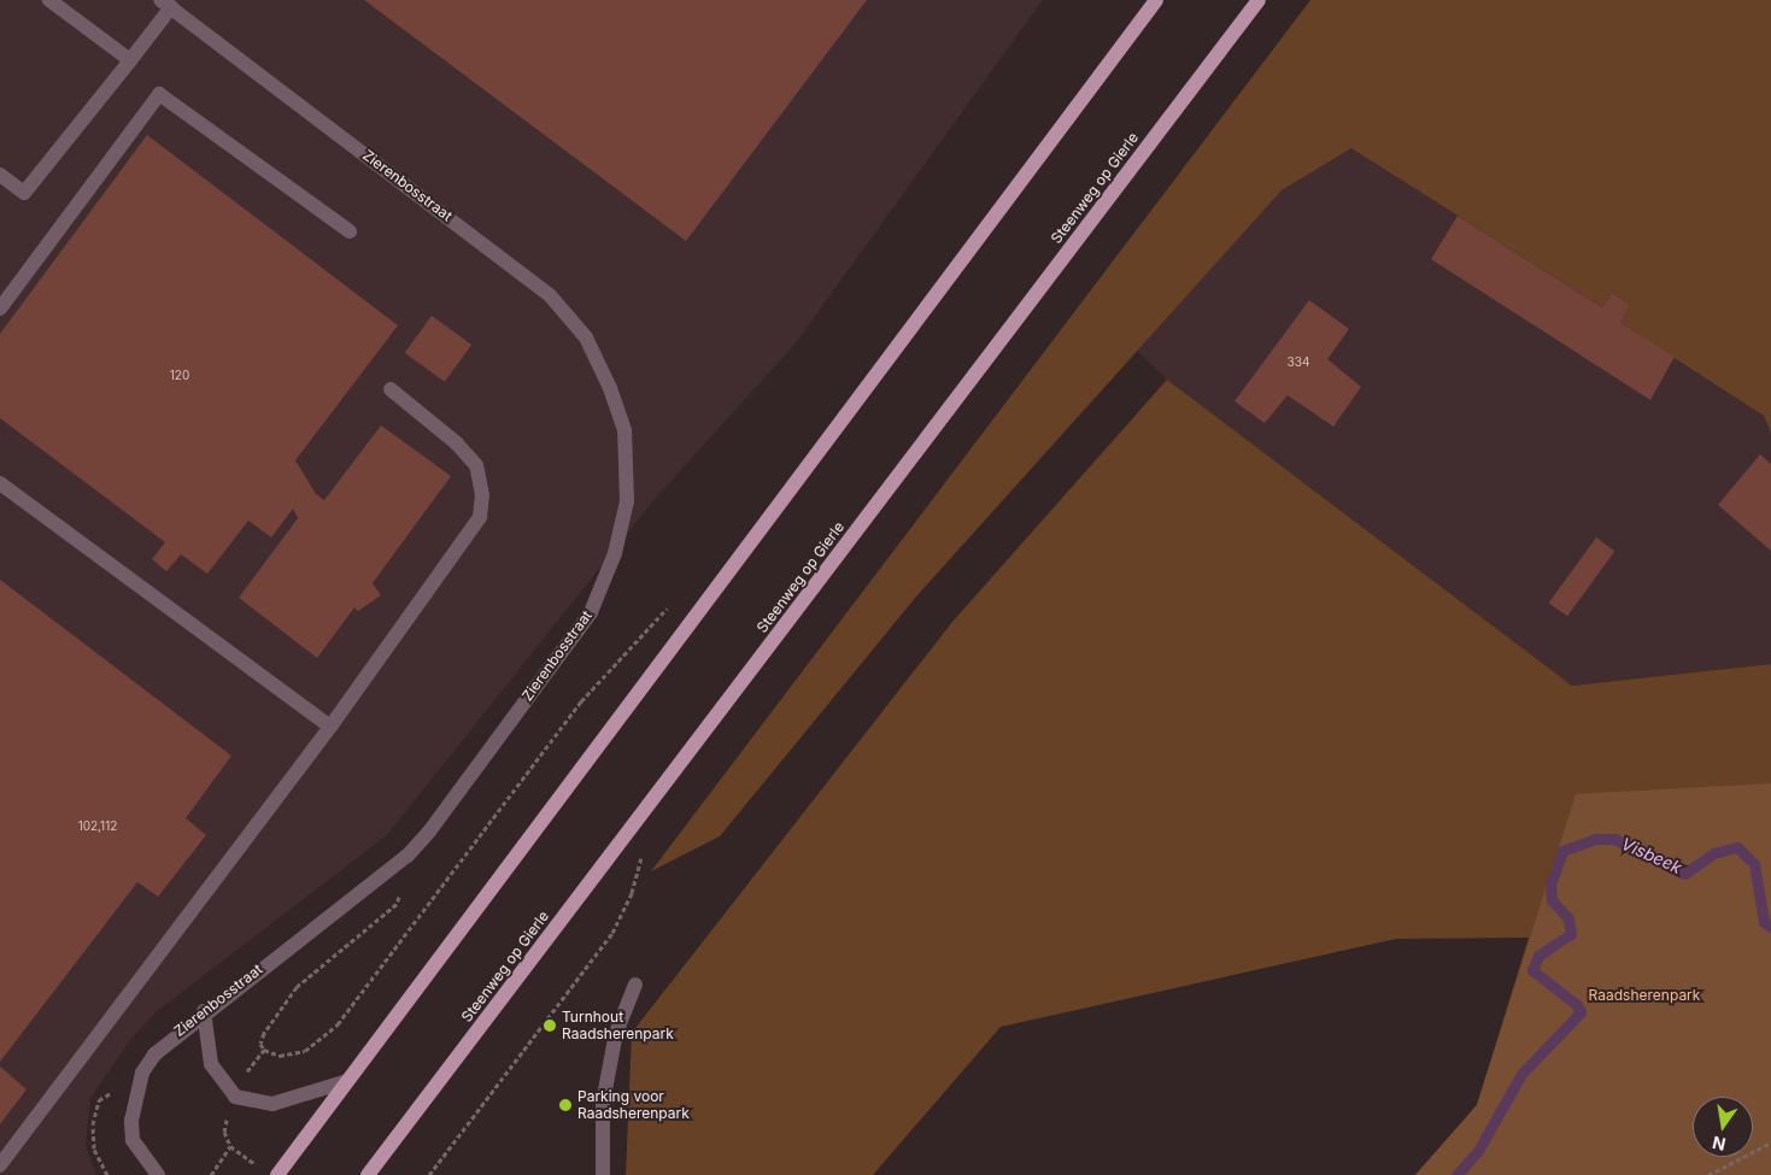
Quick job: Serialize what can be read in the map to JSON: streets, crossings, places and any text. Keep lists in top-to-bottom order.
{
  "streets": {
    "main road": ["Steenweg op Gierle"],
    "street": ["Zierenbosstraat"]
  },
  "water": ["Visbeek"],
  "parks": ["Raadsherenpark"],
  "places": ["Turnhout Raadsherenpark", "Parking voor Raadsherenpark"],
  "house_numbers": ["334", "120", "102,112"],
  "north": "bottom"
}
